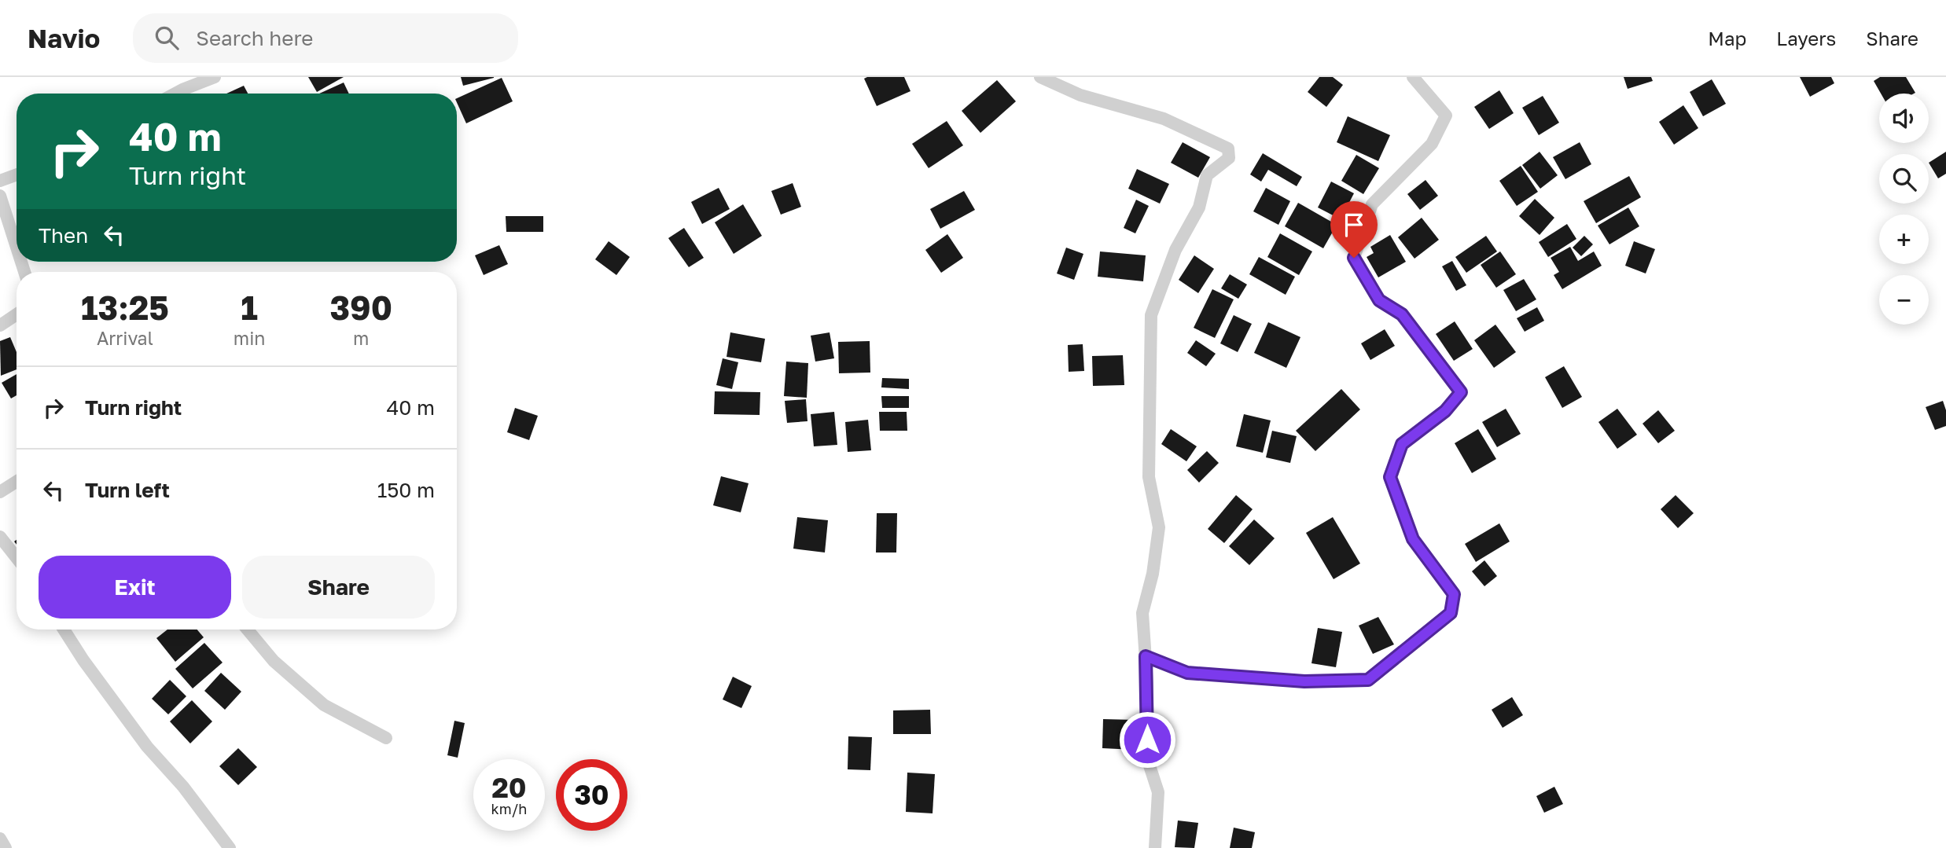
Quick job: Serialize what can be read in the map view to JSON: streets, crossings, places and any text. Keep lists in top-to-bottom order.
{
  "page": {
    "header": "Navio",
    "search": "Search here",
    "nav": ["Map", "Layers", "Share"],
    "map_buttons": ["+", "−"],
    "turn": ["40 m", "Turn right"],
    "then": "Then",
    "eta": [
      "13:25",
      "Arrival",
      "1",
      "min",
      "390",
      "m"
    ],
    "list": [
      {
        "name": "Turn right",
        "value": "40 m"
      },
      {
        "name": "Turn left",
        "value": "150 m"
      }
    ],
    "buttons": ["Exit", "Share"],
    "speed": "20 km/h",
    "limit": "30"
  }
}
